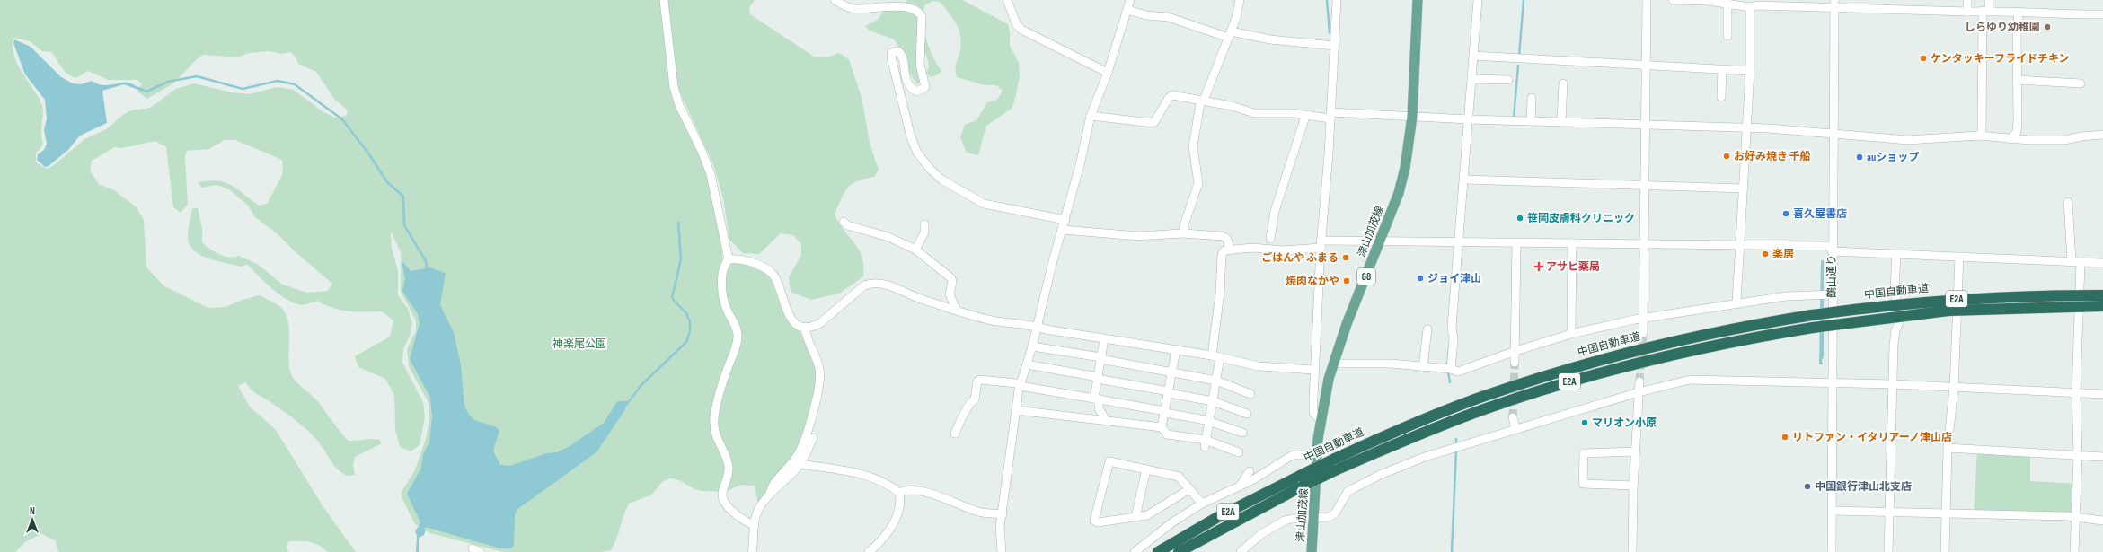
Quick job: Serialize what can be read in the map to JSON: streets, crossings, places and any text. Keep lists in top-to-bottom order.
{
  "streets": {
    "highway": ["中国自動車道", "E2A"],
    "main road": ["津山加茂線", "68"],
    "street": ["鶴山通り"]
  },
  "parks": ["神楽尾公園"],
  "places": {
    "other": [
      "しらゆり幼稚園",
      "ケンタッキーフライドチキン",
      "お好み焼き 千船",
      "auショップ",
      "喜久屋書店",
      "笹岡皮膚科クリニック",
      "楽居",
      "ごはんや ふまる",
      "ジョイ津山",
      "焼肉なかや",
      "マリオン小原",
      "リトファン・イタリアーノ津山店",
      "中国銀行津山北支店"
    ],
    "health": ["アサヒ薬局"]
  },
  "north": "top"
}
